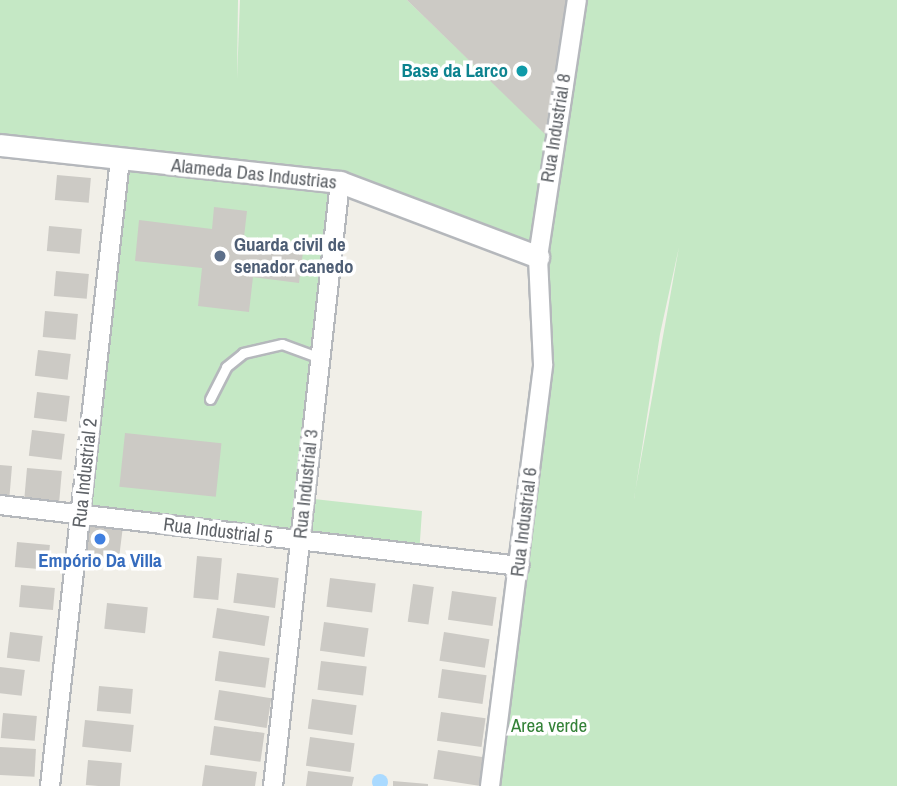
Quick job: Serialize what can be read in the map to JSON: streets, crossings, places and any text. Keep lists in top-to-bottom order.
{
  "streets": {
    "street": [
      "Rua Industrial 8",
      "Alameda Das Industrias",
      "Rua Industrial 2",
      "Rua Industrial 3",
      "Rua Industrial 6",
      "Rua Industrial 5"
    ]
  },
  "crossings": [
    ["Rua Industrial 8", "Alameda Das Industrias"],
    ["Rua Industrial 8", "Rua Industrial 6"],
    ["Alameda Das Industrias", "Rua Industrial 2"],
    ["Alameda Das Industrias", "Rua Industrial 3"],
    ["Alameda Das Industrias", "Rua Industrial 6"],
    ["Rua Industrial 2", "Rua Industrial 5"],
    ["Rua Industrial 3", "Rua Industrial 5"],
    ["Rua Industrial 6", "Rua Industrial 5"]
  ],
  "parks": ["Area verde"],
  "places": ["Base da Larco", "Guarda civil de senador canedo", "Empório Da Villa"]
}
